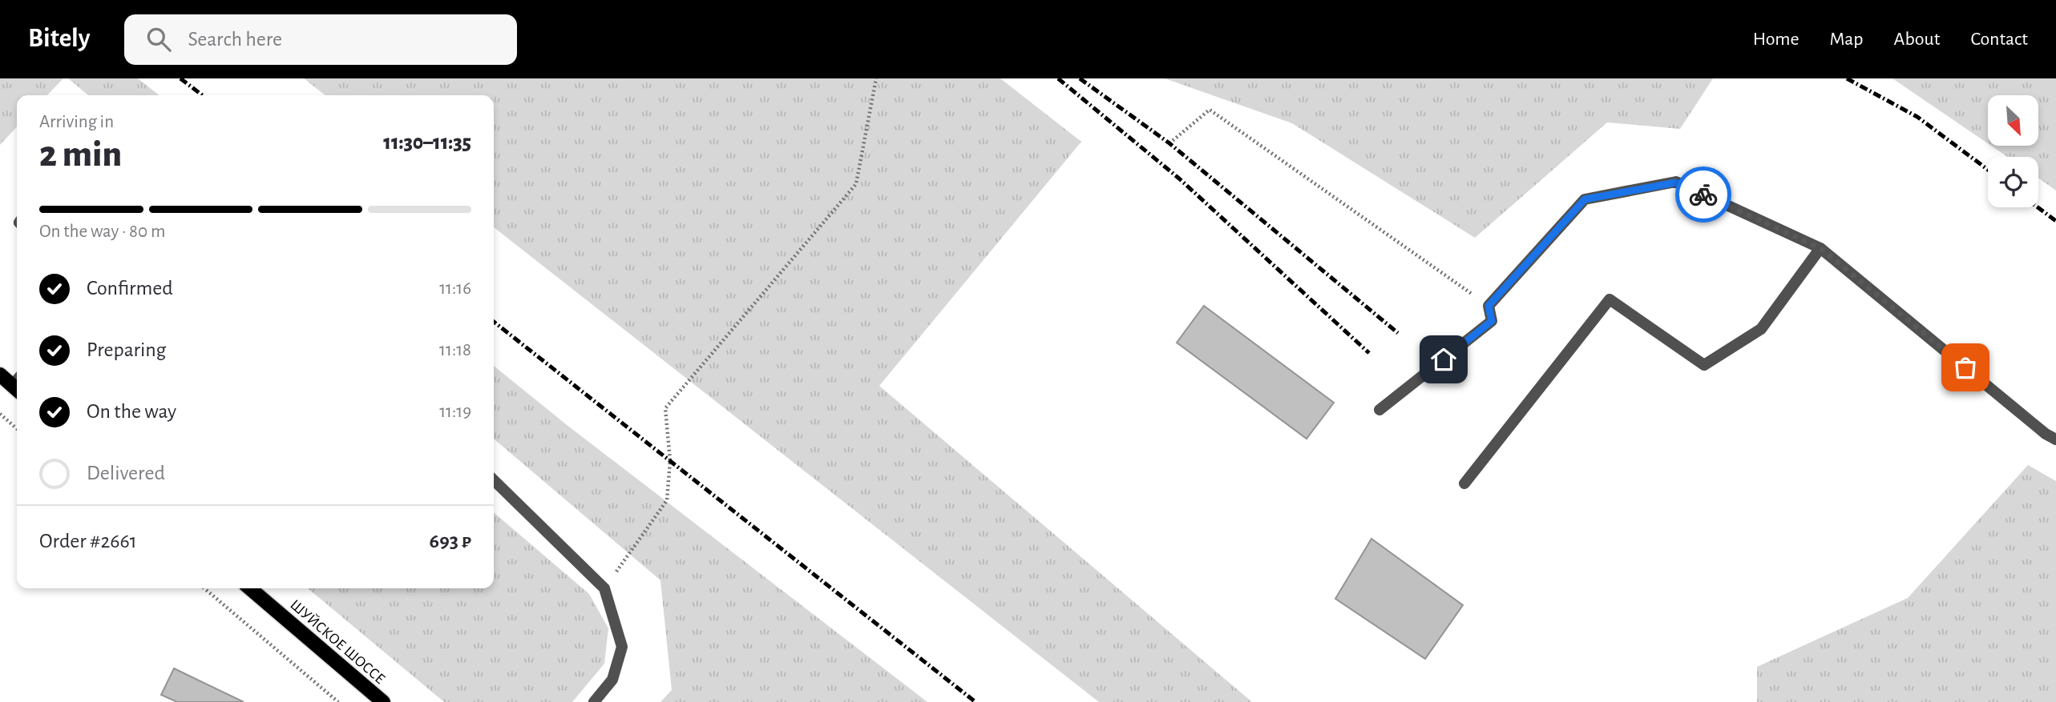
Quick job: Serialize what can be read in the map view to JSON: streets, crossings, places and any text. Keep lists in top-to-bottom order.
{
  "streets": {
    "main road": ["ШУЙСКОЕ ШОССЕ"]
  },
  "north": "bottom right",
  "page": {
    "header": "Bitely",
    "search": "Search here",
    "nav": [
      "Home",
      "Map",
      "About",
      "Contact"
    ],
    "heading": ["2 min", "Arriving in", "11:30–11:35"],
    "panel": ["Order #2661", "693 ₽"],
    "bar": "On the way · 80 m",
    "list": [
      ["Confirmed", "11:16"],
      ["Preparing", "11:18"],
      ["On the way", "11:19"],
      "Delivered"
    ]
  }
}
